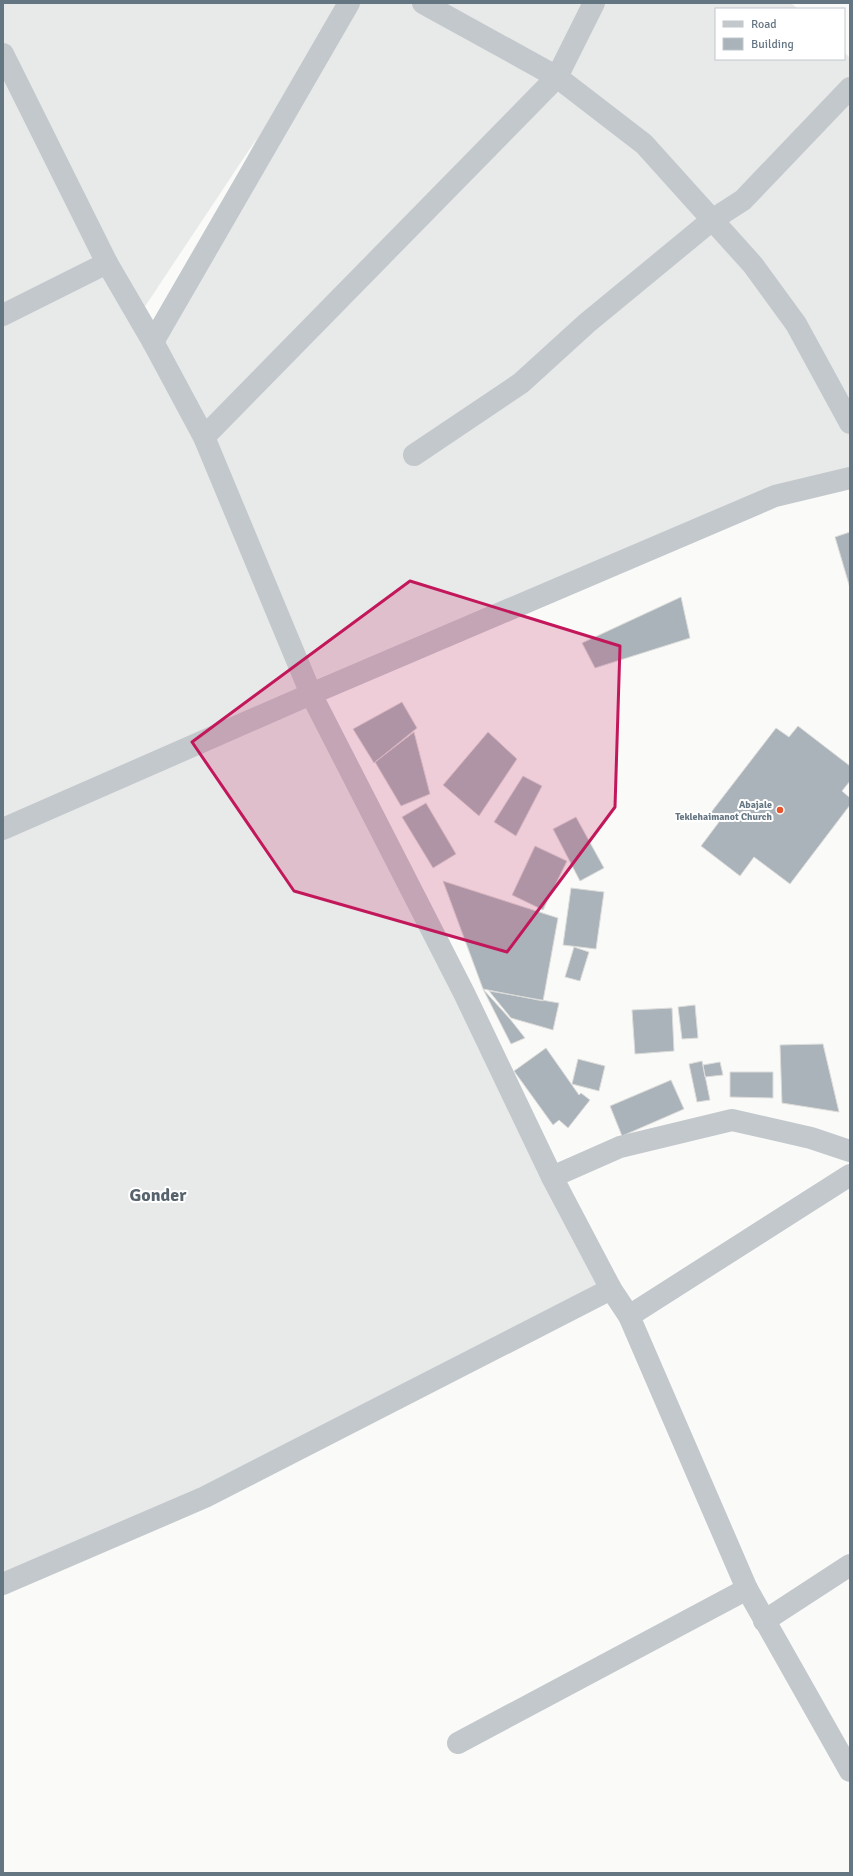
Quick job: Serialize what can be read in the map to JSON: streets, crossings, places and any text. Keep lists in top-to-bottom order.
{
  "districts": ["Gonder"],
  "places": ["Abajale Teklehaimanot Church"],
  "legend": ["Road", "Building"]
}
